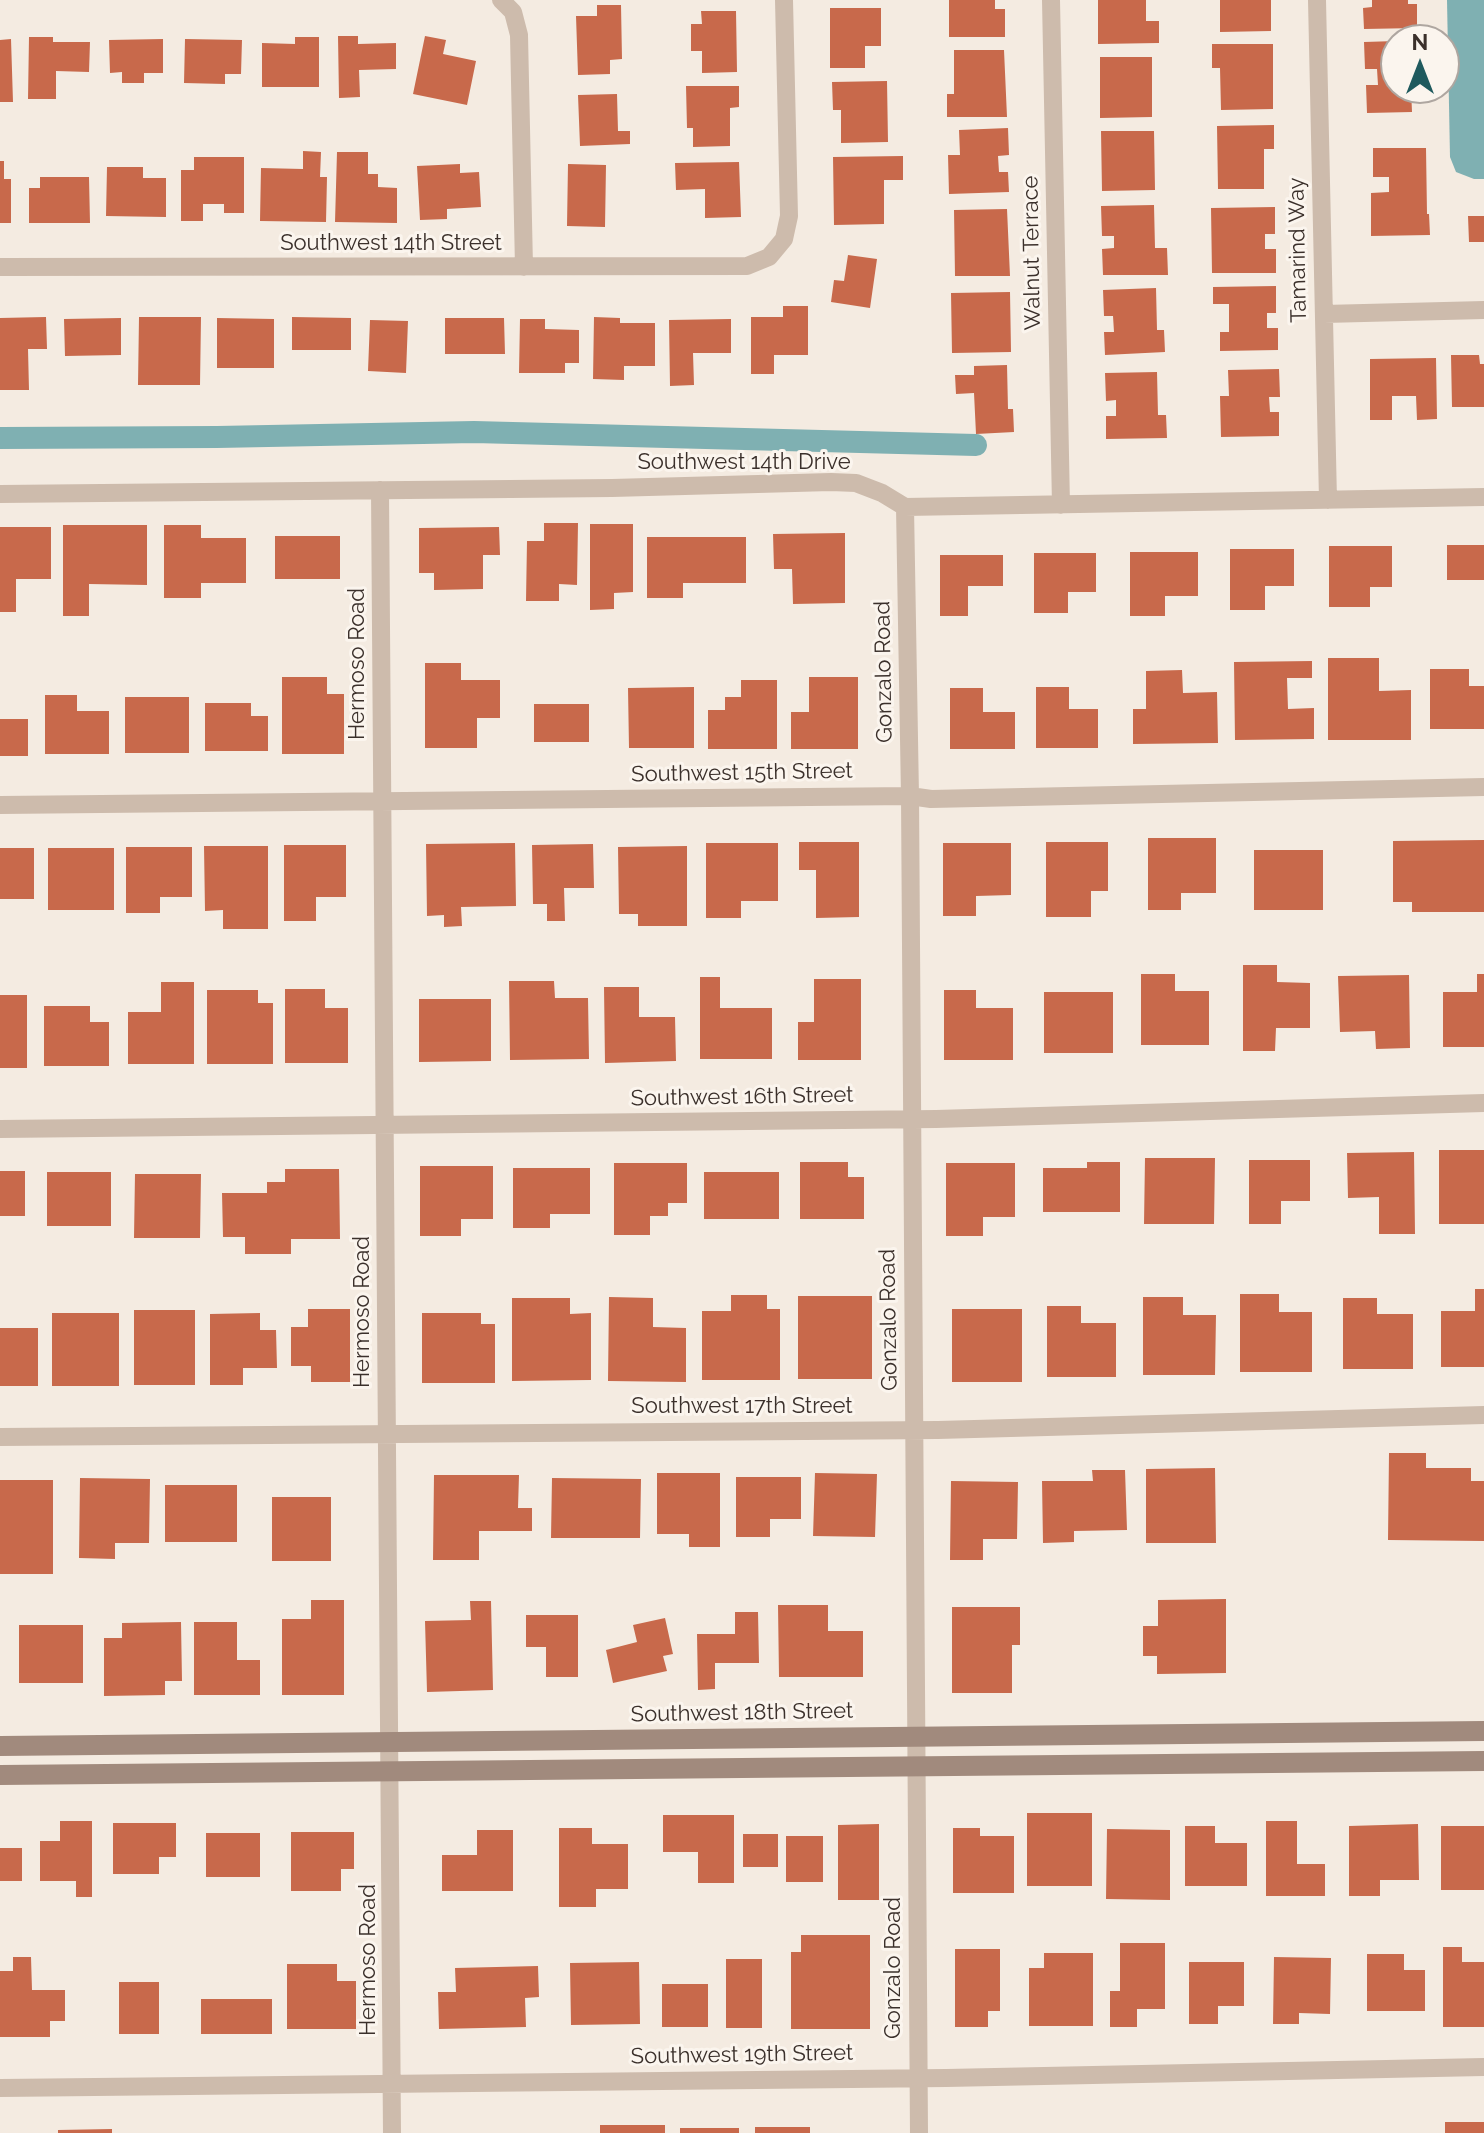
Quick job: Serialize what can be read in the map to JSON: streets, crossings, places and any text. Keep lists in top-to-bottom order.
{
  "streets": {
    "main road": ["Southwest 18th Street"],
    "street": [
      "Southwest 14th Street",
      "Tamarind Way",
      "Walnut Terrace",
      "Southwest 14th Drive",
      "Hermoso Road",
      "Gonzalo Road",
      "Southwest 15th Street",
      "Southwest 16th Street",
      "Southwest 17th Street",
      "Southwest 19th Street"
    ]
  },
  "crossings": [
    ["Tamarind Way", "Southwest 14th Drive"],
    ["Walnut Terrace", "Southwest 14th Drive"],
    ["Southwest 14th Drive", "Hermoso Road"],
    ["Southwest 14th Drive", "Gonzalo Road"],
    ["Hermoso Road", "Southwest 15th Street"],
    ["Hermoso Road", "Southwest 16th Street"],
    ["Hermoso Road", "Southwest 17th Street"],
    ["Hermoso Road", "Southwest 18th Street"],
    ["Hermoso Road", "Southwest 19th Street"],
    ["Gonzalo Road", "Southwest 15th Street"],
    ["Gonzalo Road", "Southwest 16th Street"],
    ["Gonzalo Road", "Southwest 17th Street"],
    ["Gonzalo Road", "Southwest 18th Street"],
    ["Gonzalo Road", "Southwest 19th Street"]
  ],
  "north": "top"
}
